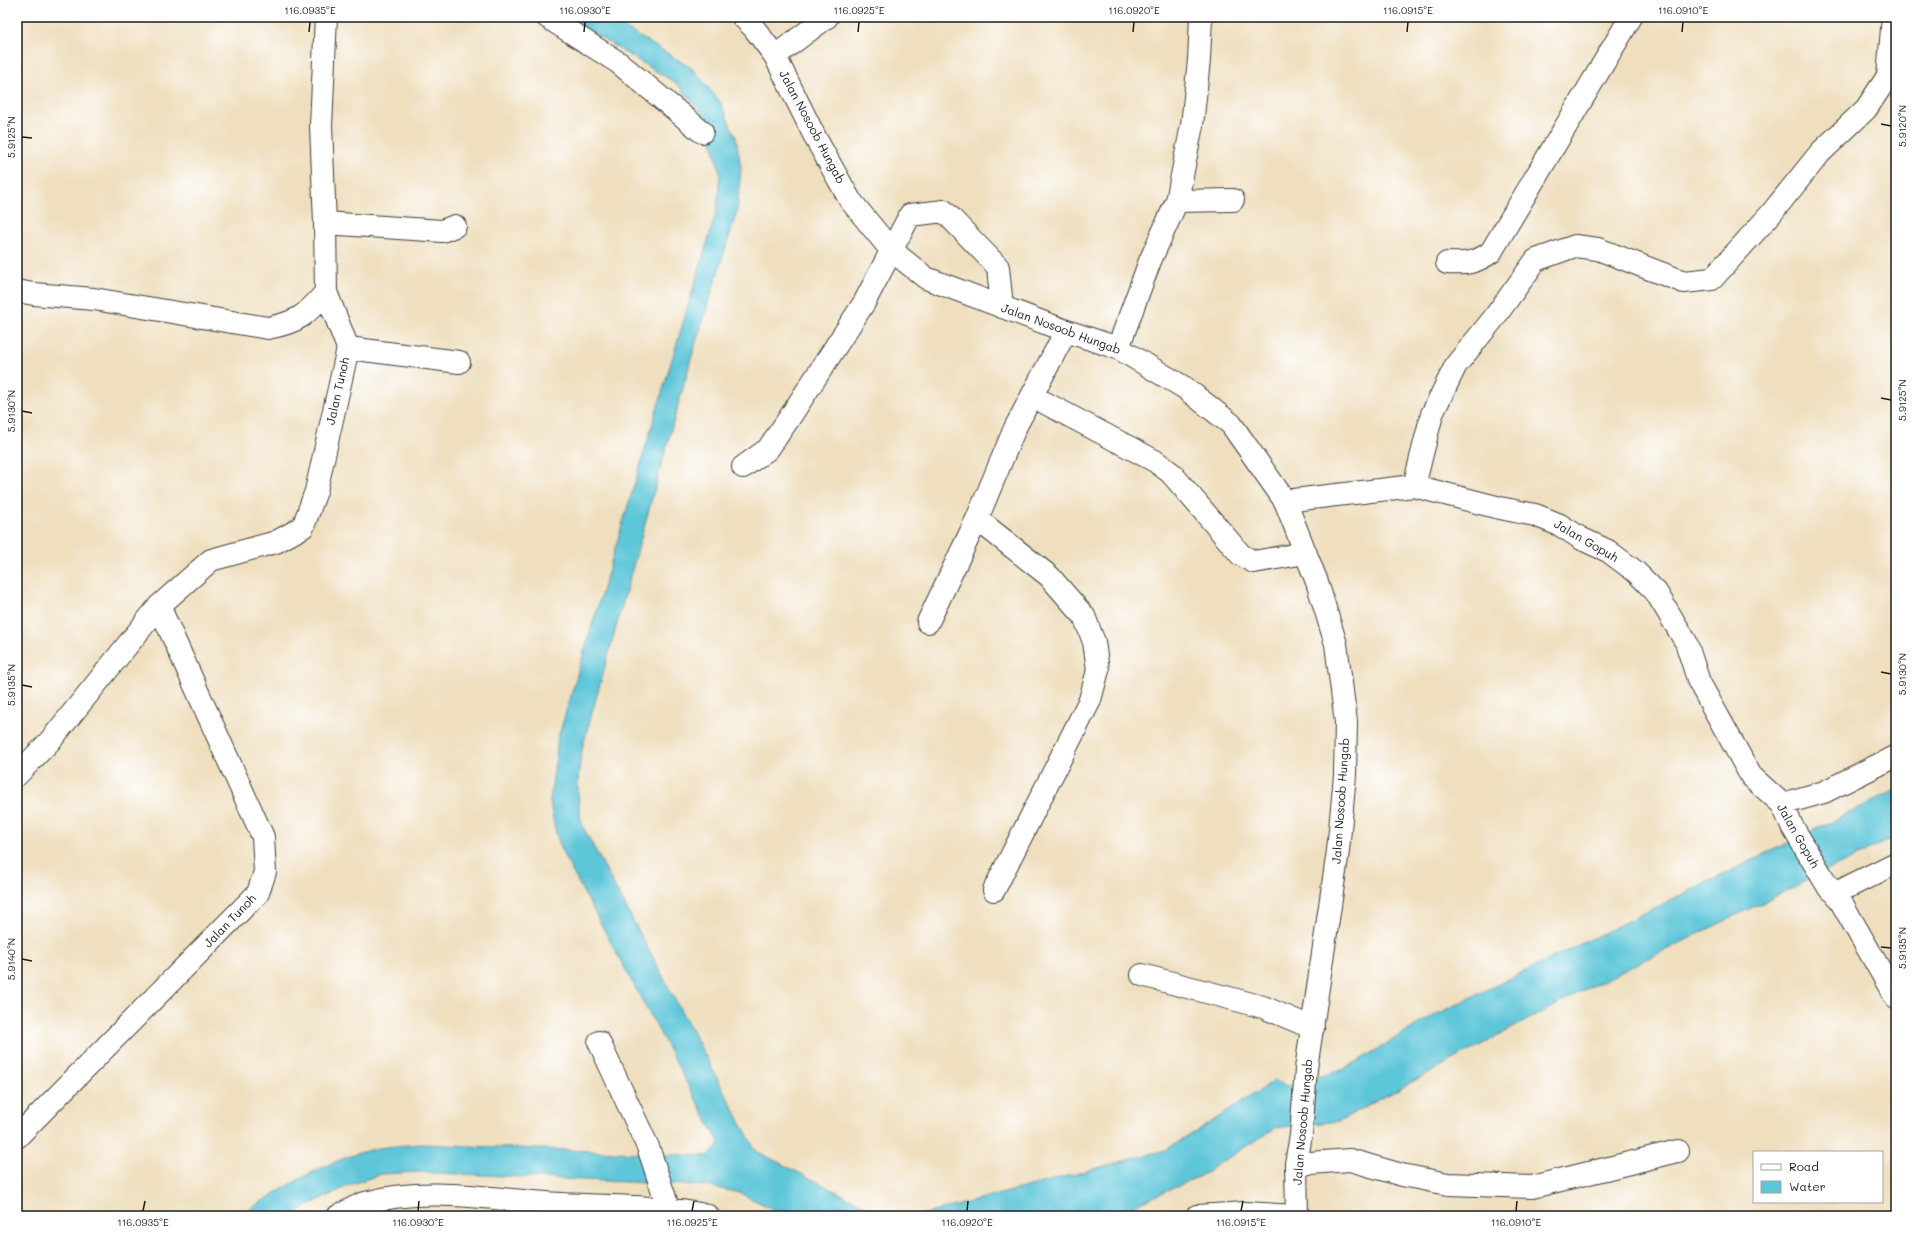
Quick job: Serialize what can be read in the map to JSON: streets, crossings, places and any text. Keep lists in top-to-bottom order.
{
  "streets": {
    "street": ["Jalan Nosoob Hungab", "Jalan Tunoh", "Jalan Gopuh"]
  },
  "crossings": [
    ["Jalan Nosoob Hungab", "Jalan Gopuh"]
  ],
  "legend": ["Road", "Water"],
  "coordinates": [
    "116.0935°E",
    "116.0930°E",
    "116.0925°E",
    "116.0920°E",
    "116.0915°E",
    "116.0910°E",
    "5.9120°N",
    "5.9125°N",
    "5.9130°N",
    "5.9135°N",
    "5.9140°N"
  ]
}
